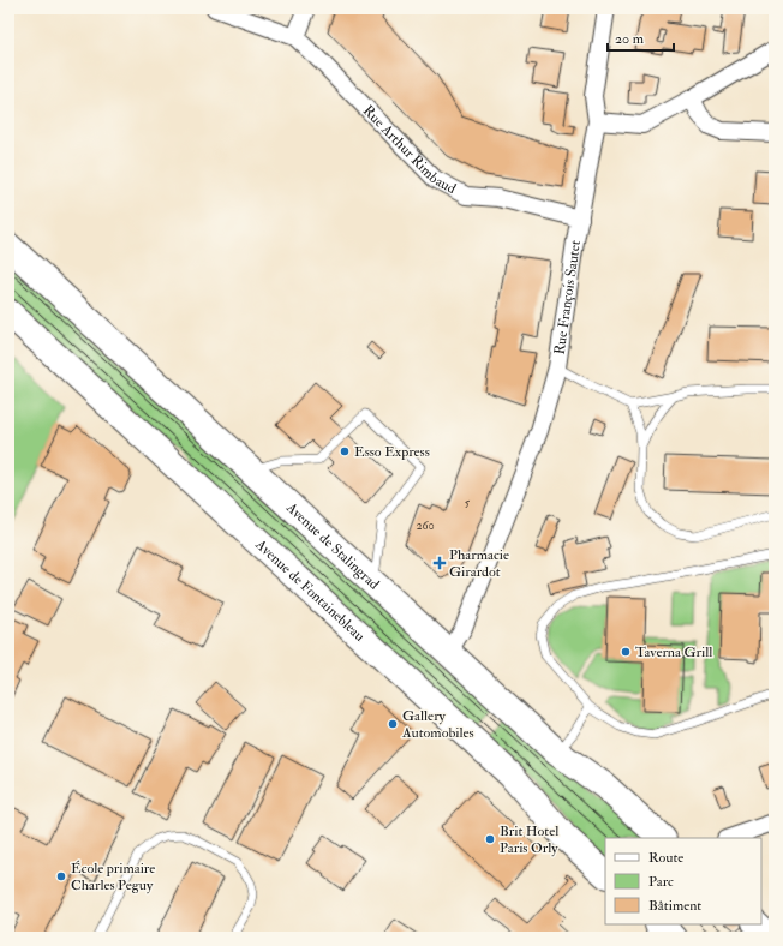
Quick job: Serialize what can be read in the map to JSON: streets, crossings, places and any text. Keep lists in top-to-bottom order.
{
  "streets": {
    "main road": ["Avenue de Stalingrad", "Avenue de Fontainebleau"],
    "street": ["Rue Arthur Rimbaud", "Rue François Sautet"]
  },
  "crossings": [
    ["Rue Arthur Rimbaud", "Rue François Sautet"],
    ["Rue François Sautet", "Avenue de Stalingrad"]
  ],
  "places": {
    "other": [
      "Esso Express",
      "Taverna Grill",
      "Gallery Automobiles",
      "Brit Hotel Paris Orly",
      "École primaire Charles Peguy"
    ],
    "health": ["Pharmacie Girardot"]
  },
  "house_numbers": ["5", "260"],
  "legend": ["Route", "Parc", "Bâtiment"],
  "scale_bar": "20 m"
}
